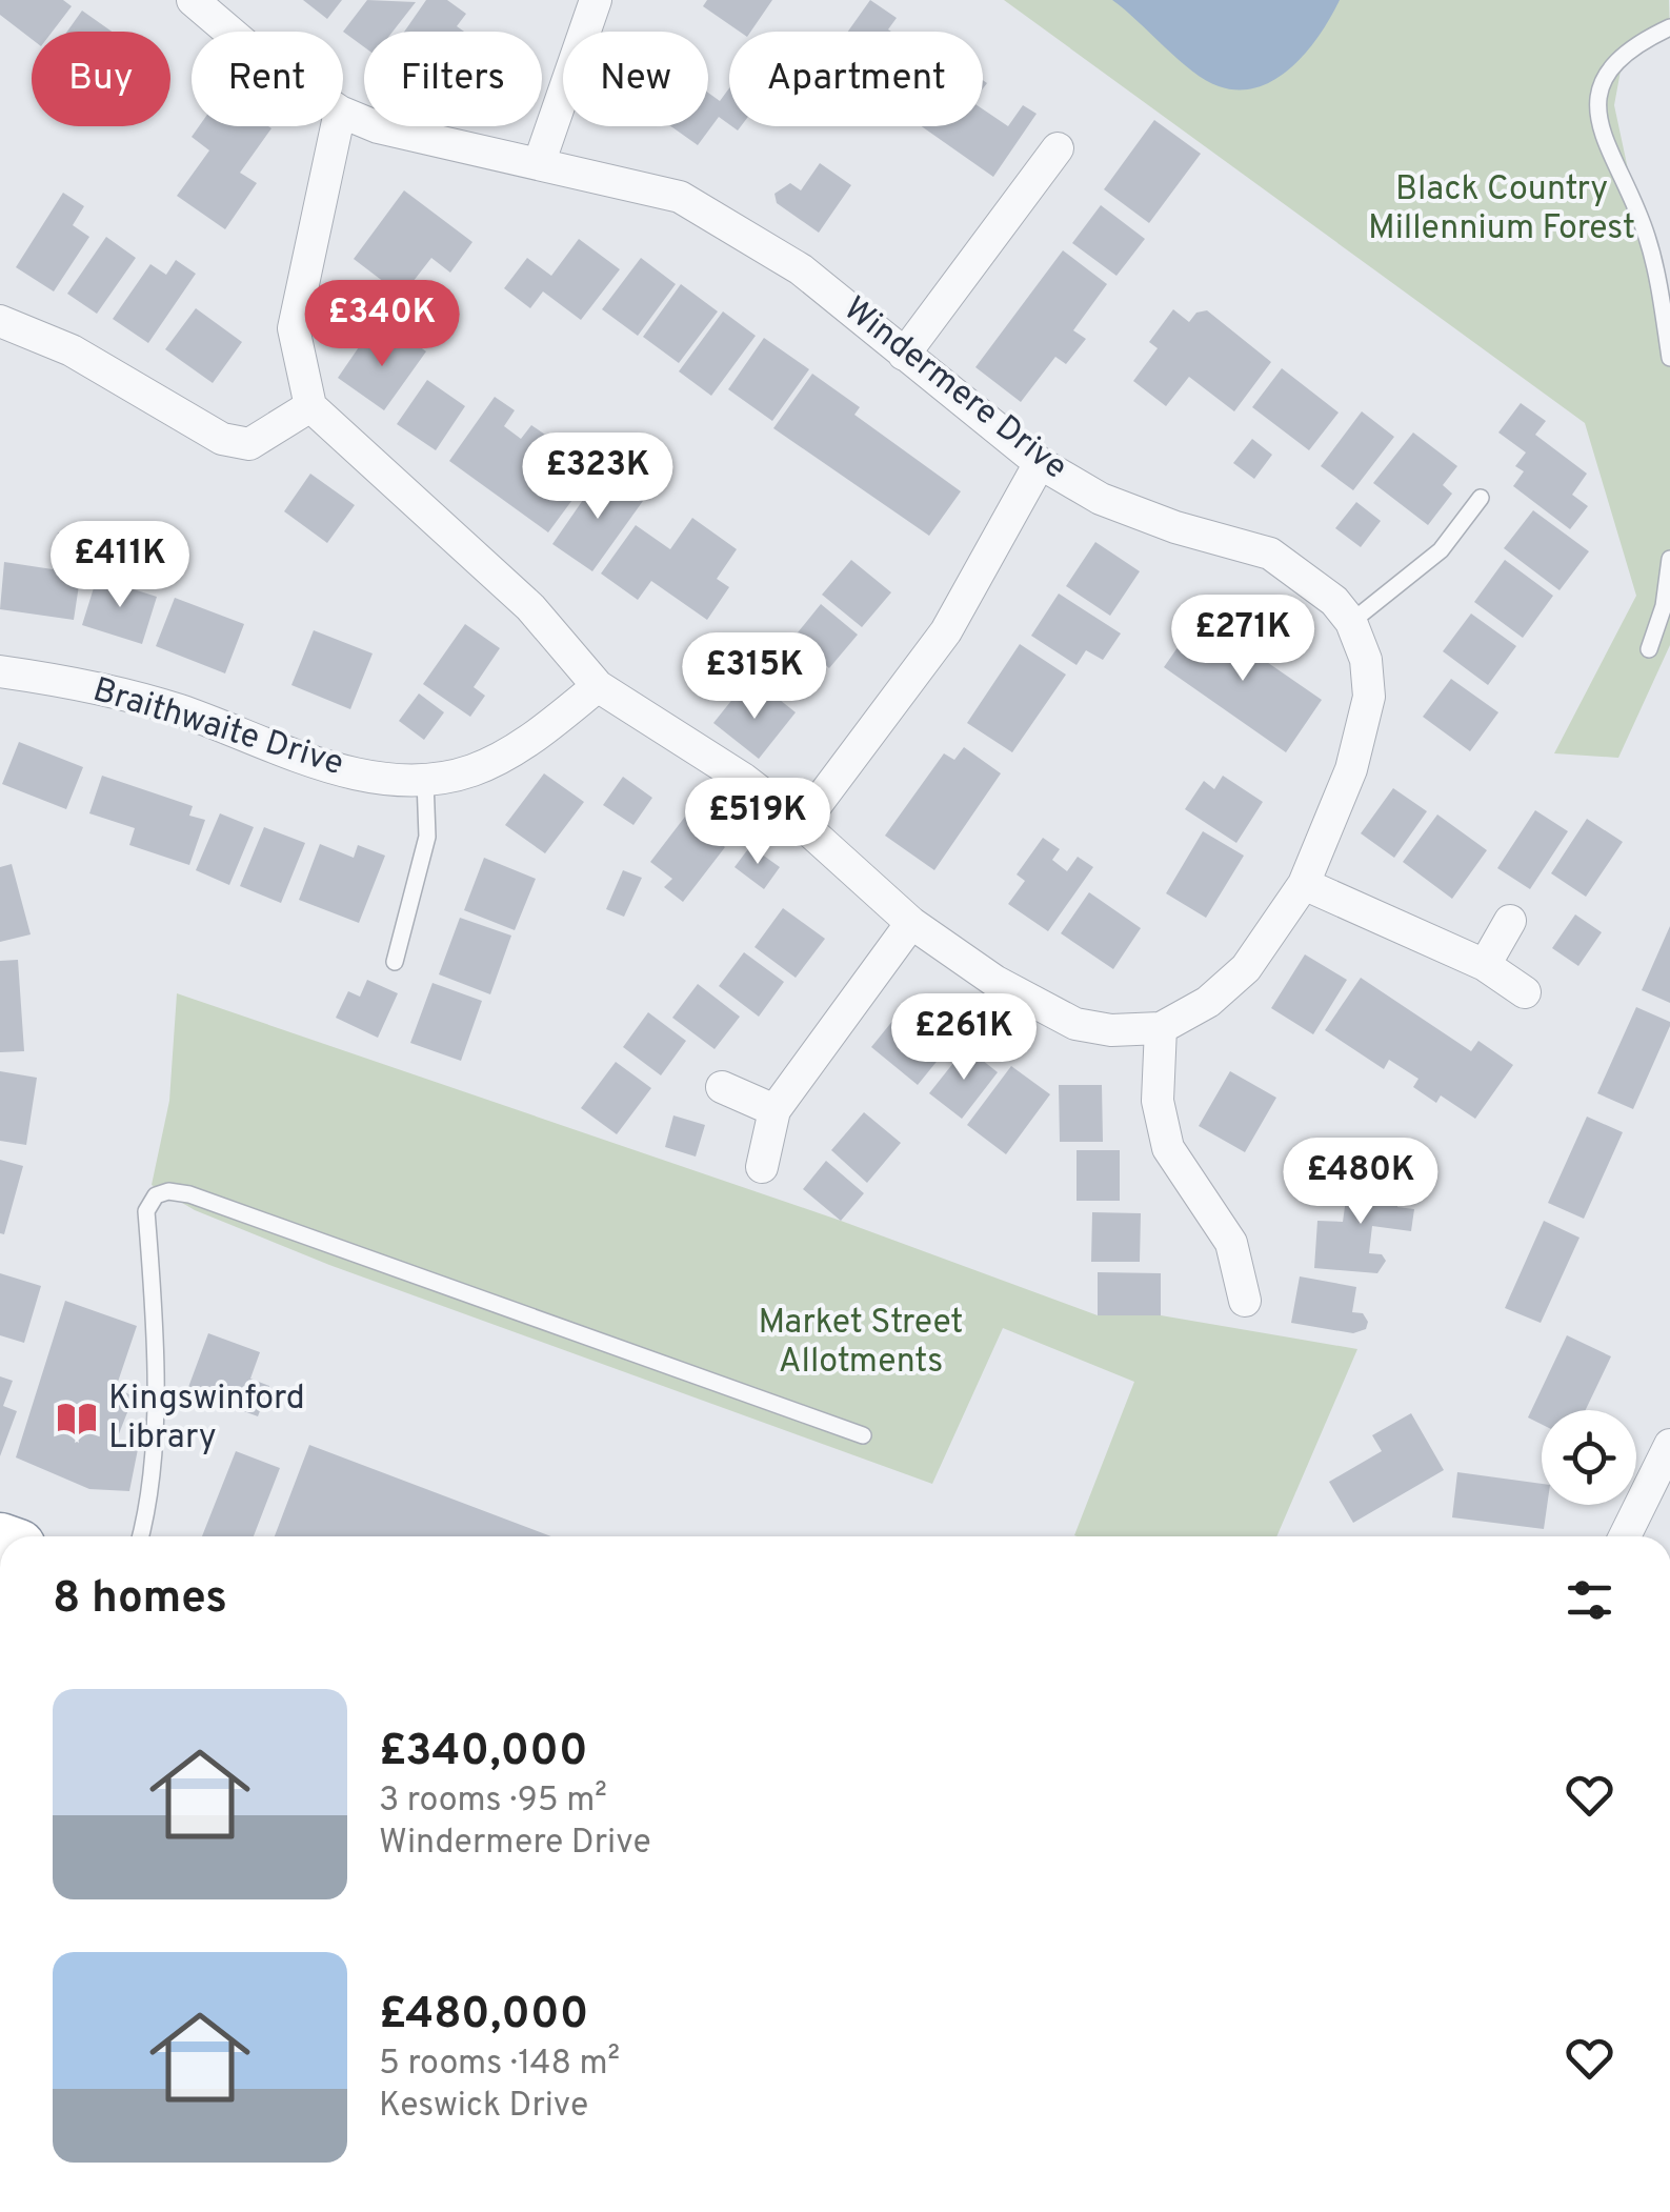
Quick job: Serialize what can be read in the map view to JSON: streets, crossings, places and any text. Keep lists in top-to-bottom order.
{
  "streets": {
    "street": ["Windermere Drive", "Braithwaite Drive"]
  },
  "crossings": [
    ["Windermere Drive", "Braithwaite Drive"]
  ],
  "parks": ["Black Country Millennium Forest", "Market Street Allotments"],
  "places": {
    "library": ["Kingswinford Library"]
  },
  "page": {
    "chip": [
      "Buy",
      "Rent",
      "Filters",
      "New",
      "Apartment"
    ],
    "price": [
      "£340K",
      "£323K",
      "£411K",
      "£271K",
      "£315K",
      "£519K",
      "£261K",
      "£480K"
    ],
    "heading": "8 homes",
    "list": [
      {
        "name": "£340,000",
        "note": "3 rooms · 95 m² · Windermere Drive"
      },
      {
        "name": "£480,000",
        "note": "5 rooms · 148 m² · Keswick Drive"
      }
    ]
  }
}
